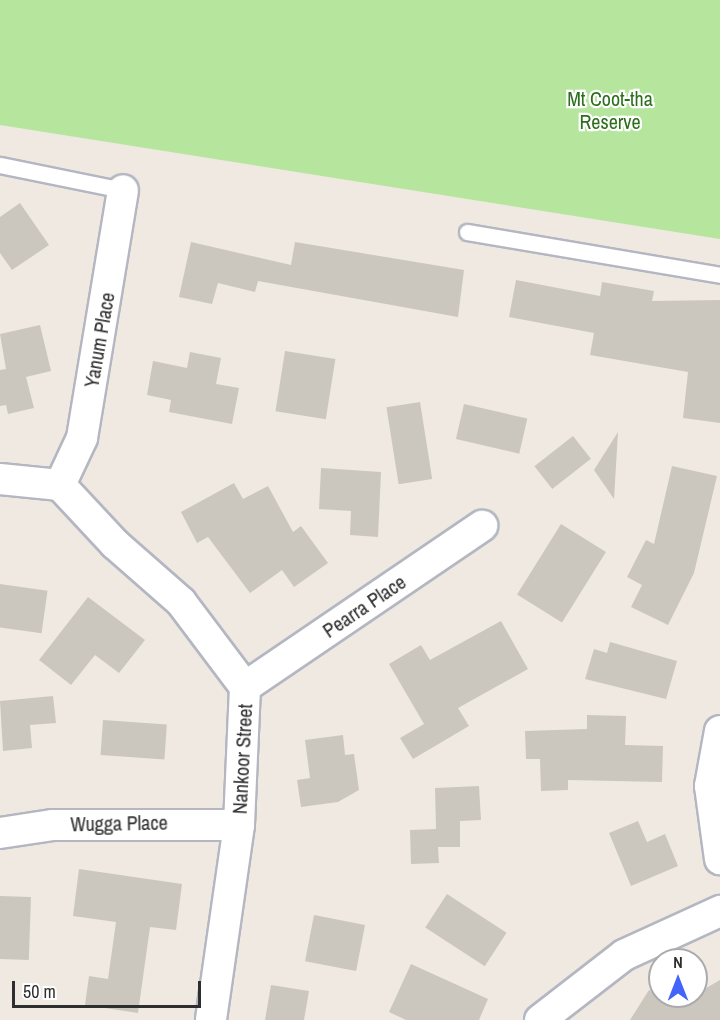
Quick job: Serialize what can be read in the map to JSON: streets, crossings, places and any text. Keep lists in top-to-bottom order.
{
  "streets": {
    "street": [
      "Yanum Place",
      "Pearra Place",
      "Nankoor Street",
      "Wugga Place"
    ]
  },
  "crossings": [
    ["Yanum Place", "Nankoor Street"],
    ["Pearra Place", "Nankoor Street"],
    ["Nankoor Street", "Wugga Place"]
  ],
  "parks": ["Mt Coot-tha Reserve"],
  "scale_bar": "50 m",
  "north": "top"
}
